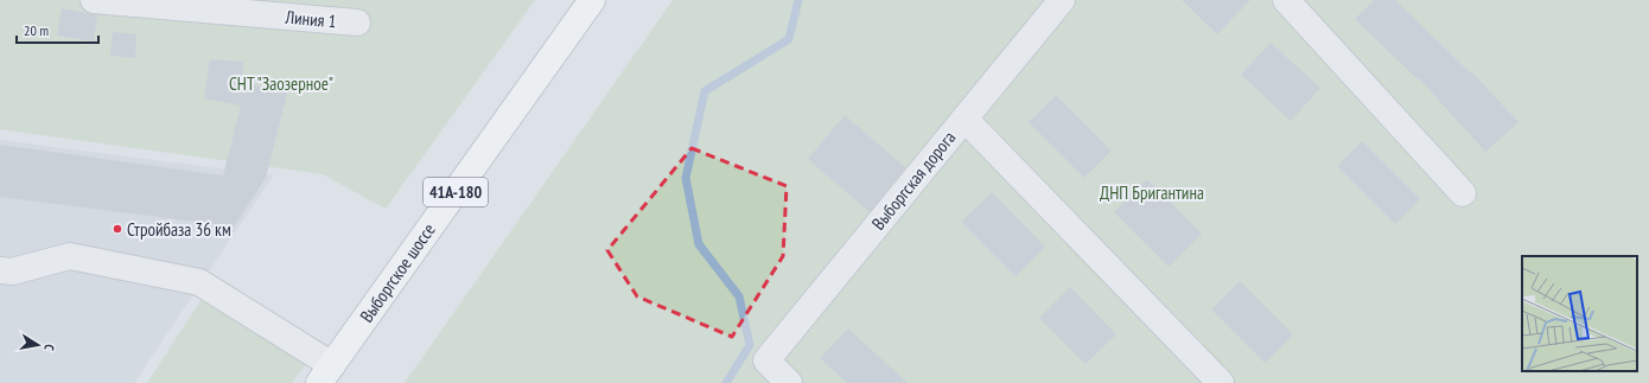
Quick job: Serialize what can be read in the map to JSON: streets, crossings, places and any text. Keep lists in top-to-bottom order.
{
  "streets": {
    "main road": ["41А-180", "Выборгское шоссе"],
    "street": ["Линия 1", "Выборгская дорога"]
  },
  "parks": ["СНТ \"Заозерное\"", "ДНП Бригантина"],
  "places": ["Стройбаза 36 км"],
  "scale_bar": "20 m",
  "north": "right"
}
